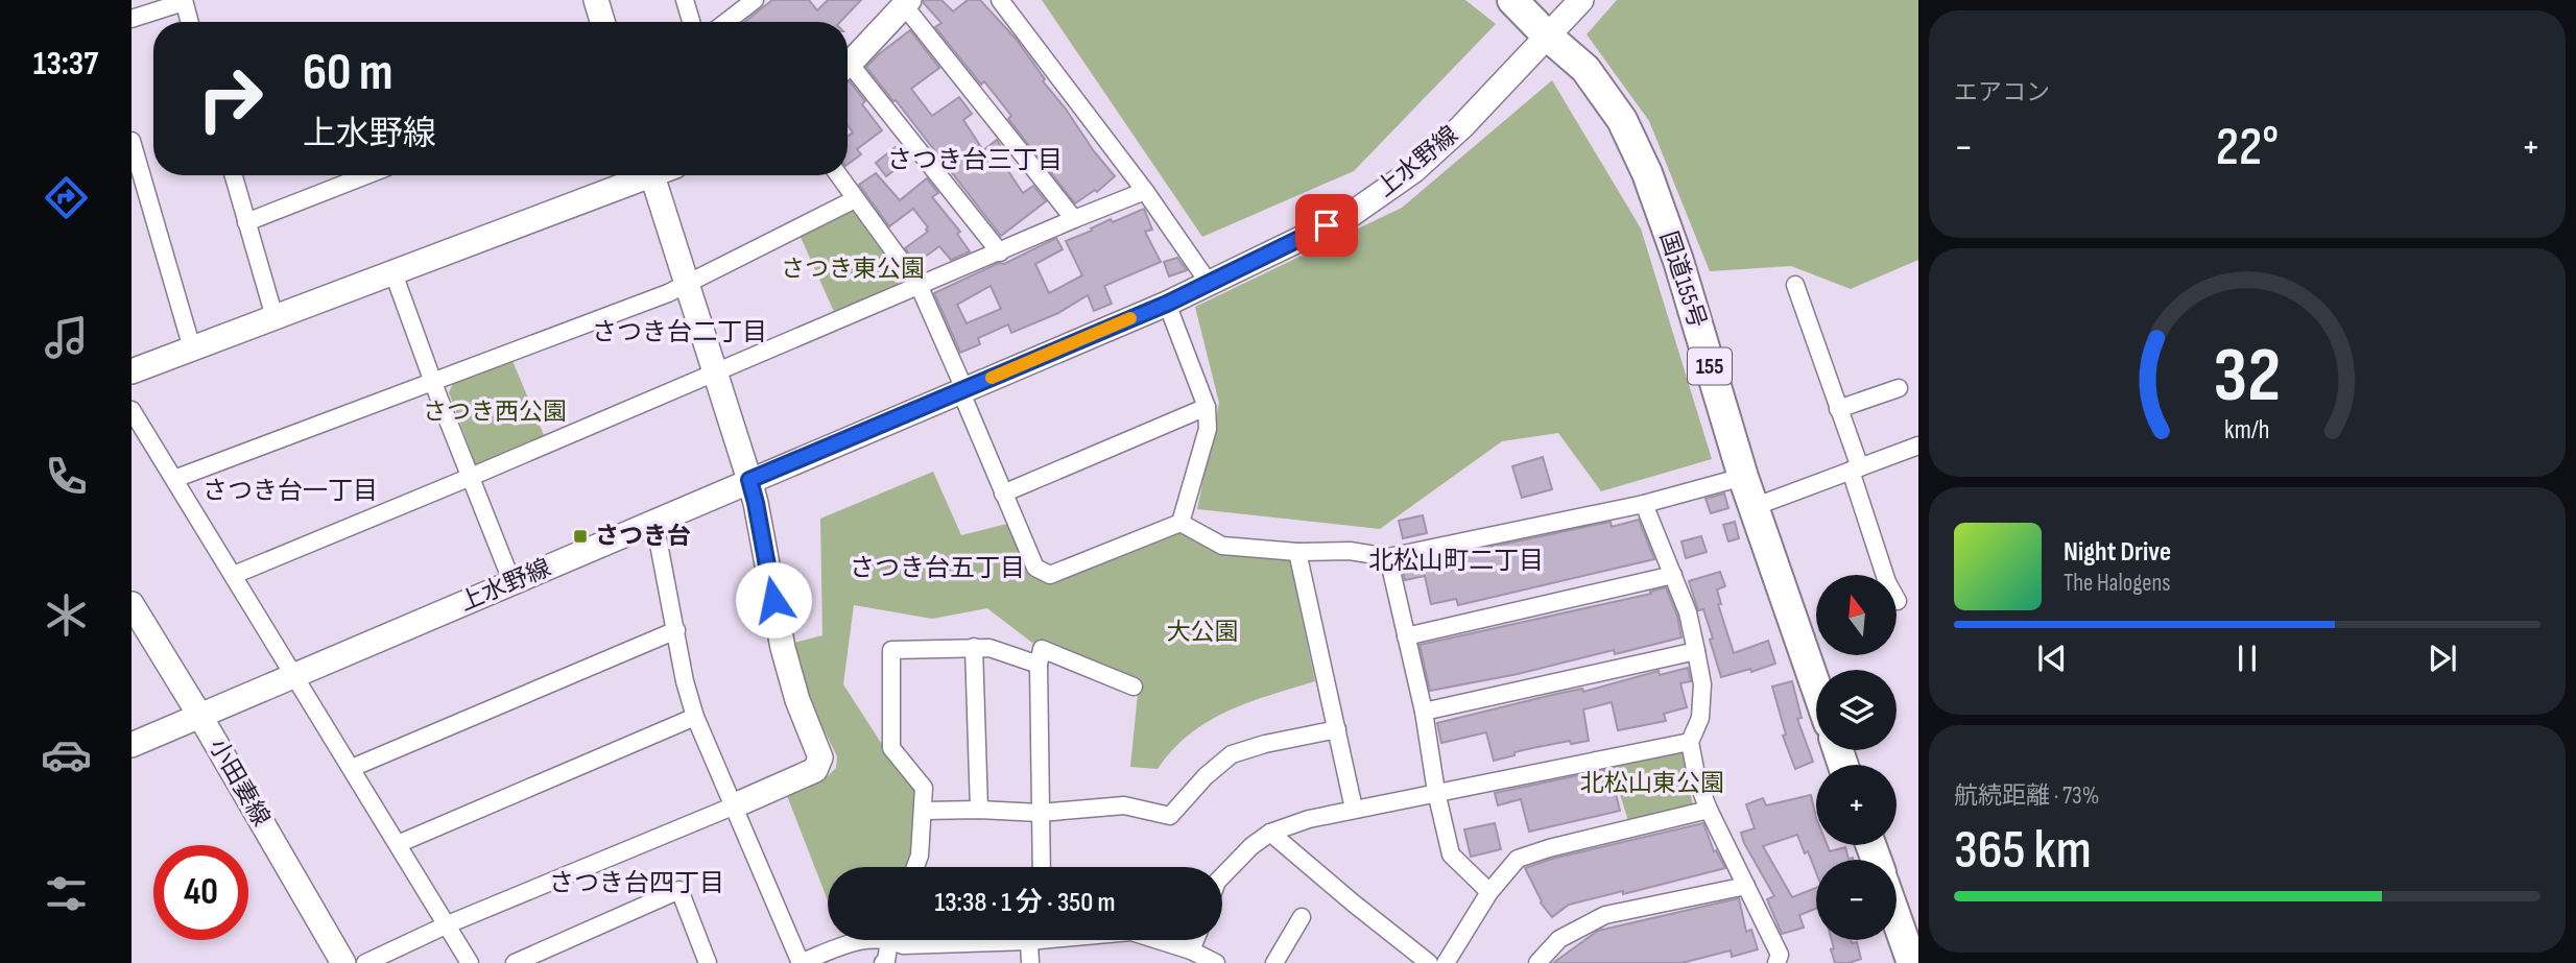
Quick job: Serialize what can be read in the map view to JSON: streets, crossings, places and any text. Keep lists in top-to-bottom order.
{
  "streets": {
    "highway": ["国道155号", "155"],
    "street": ["上水野線", "小田妻線"]
  },
  "crossings": [
    ["上水野線", "国道155号"],
    ["上水野線", "小田妻線"]
  ],
  "districts": [
    "さつき台三丁目",
    "さつき台二丁目",
    "さつき台一丁目",
    "北松山町二丁目",
    "さつき台五丁目",
    "さつき台四丁目"
  ],
  "parks": [
    "さつき東公園",
    "さつき西公園",
    "大公園",
    "北松山東公園"
  ],
  "places": {
    "transit": ["さつき台"]
  },
  "north": "top",
  "page": {
    "tabs": "13:37",
    "tile": [
      "エアコン",
      ["航続距離 · 73%", "365 km"]
    ],
    "turn": ["60 m", "上水野線"],
    "heat": ["−", "22°", "+"],
    "song": ["Night Drive", "The Halogens"],
    "map_buttons": ["+", "−"],
    "limit": "40",
    "trip": "13:38 · 1 分 · 350 m",
    "gauge": ["32", "km/h"]
  }
}
